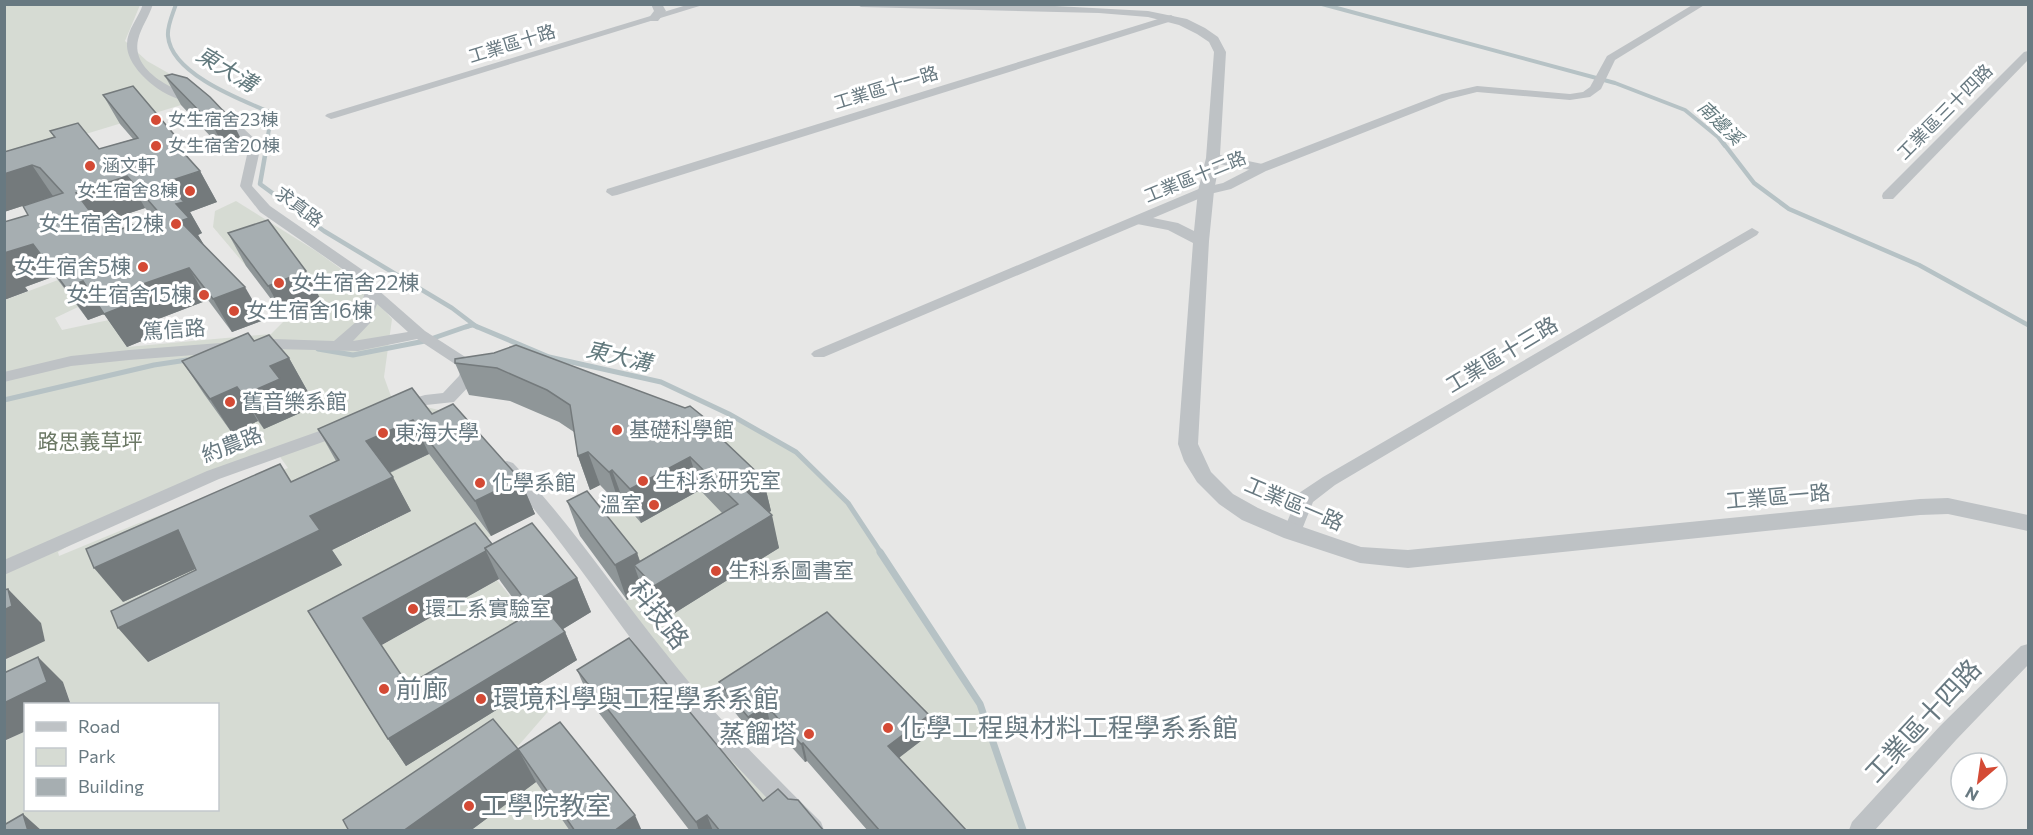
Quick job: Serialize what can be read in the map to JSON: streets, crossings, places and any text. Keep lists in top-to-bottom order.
{
  "streets": {
    "street": [
      "工業區十路",
      "工業區十一路",
      "工業區三十四路",
      "工業區十二路",
      "求真路",
      "篤信路",
      "工業區十三路",
      "約農路",
      "工業區一路",
      "科技路",
      "工業區十四路"
    ]
  },
  "crossings": [
    ["工業區十一路", "工業區一路"],
    ["工業區十二路", "工業區一路"],
    ["求真路", "篤信路"],
    ["工業區十三路", "工業區一路"]
  ],
  "water": ["東大溝", "南邊溪"],
  "parks": ["路思義草坪"],
  "places": [
    "女生宿舍23棟",
    "女生宿舍20棟",
    "涵文軒",
    "女生宿舍8棟",
    "女生宿舍12棟",
    "女生宿舍5棟",
    "女生宿舍22棟",
    "女生宿舍15棟",
    "女生宿舍16棟",
    "舊音樂系館",
    "基礎科學館",
    "東海大學",
    "生科系研究室",
    "化學系館",
    "溫室",
    "生科系圖書室",
    "環工系實驗室",
    "前廊",
    "環境科學與工程學系系館",
    "化學工程與材料工程學系系館",
    "蒸餾塔",
    "工學院教室"
  ],
  "legend": ["Road", "Park", "Building"],
  "north": "bottom left"
}
